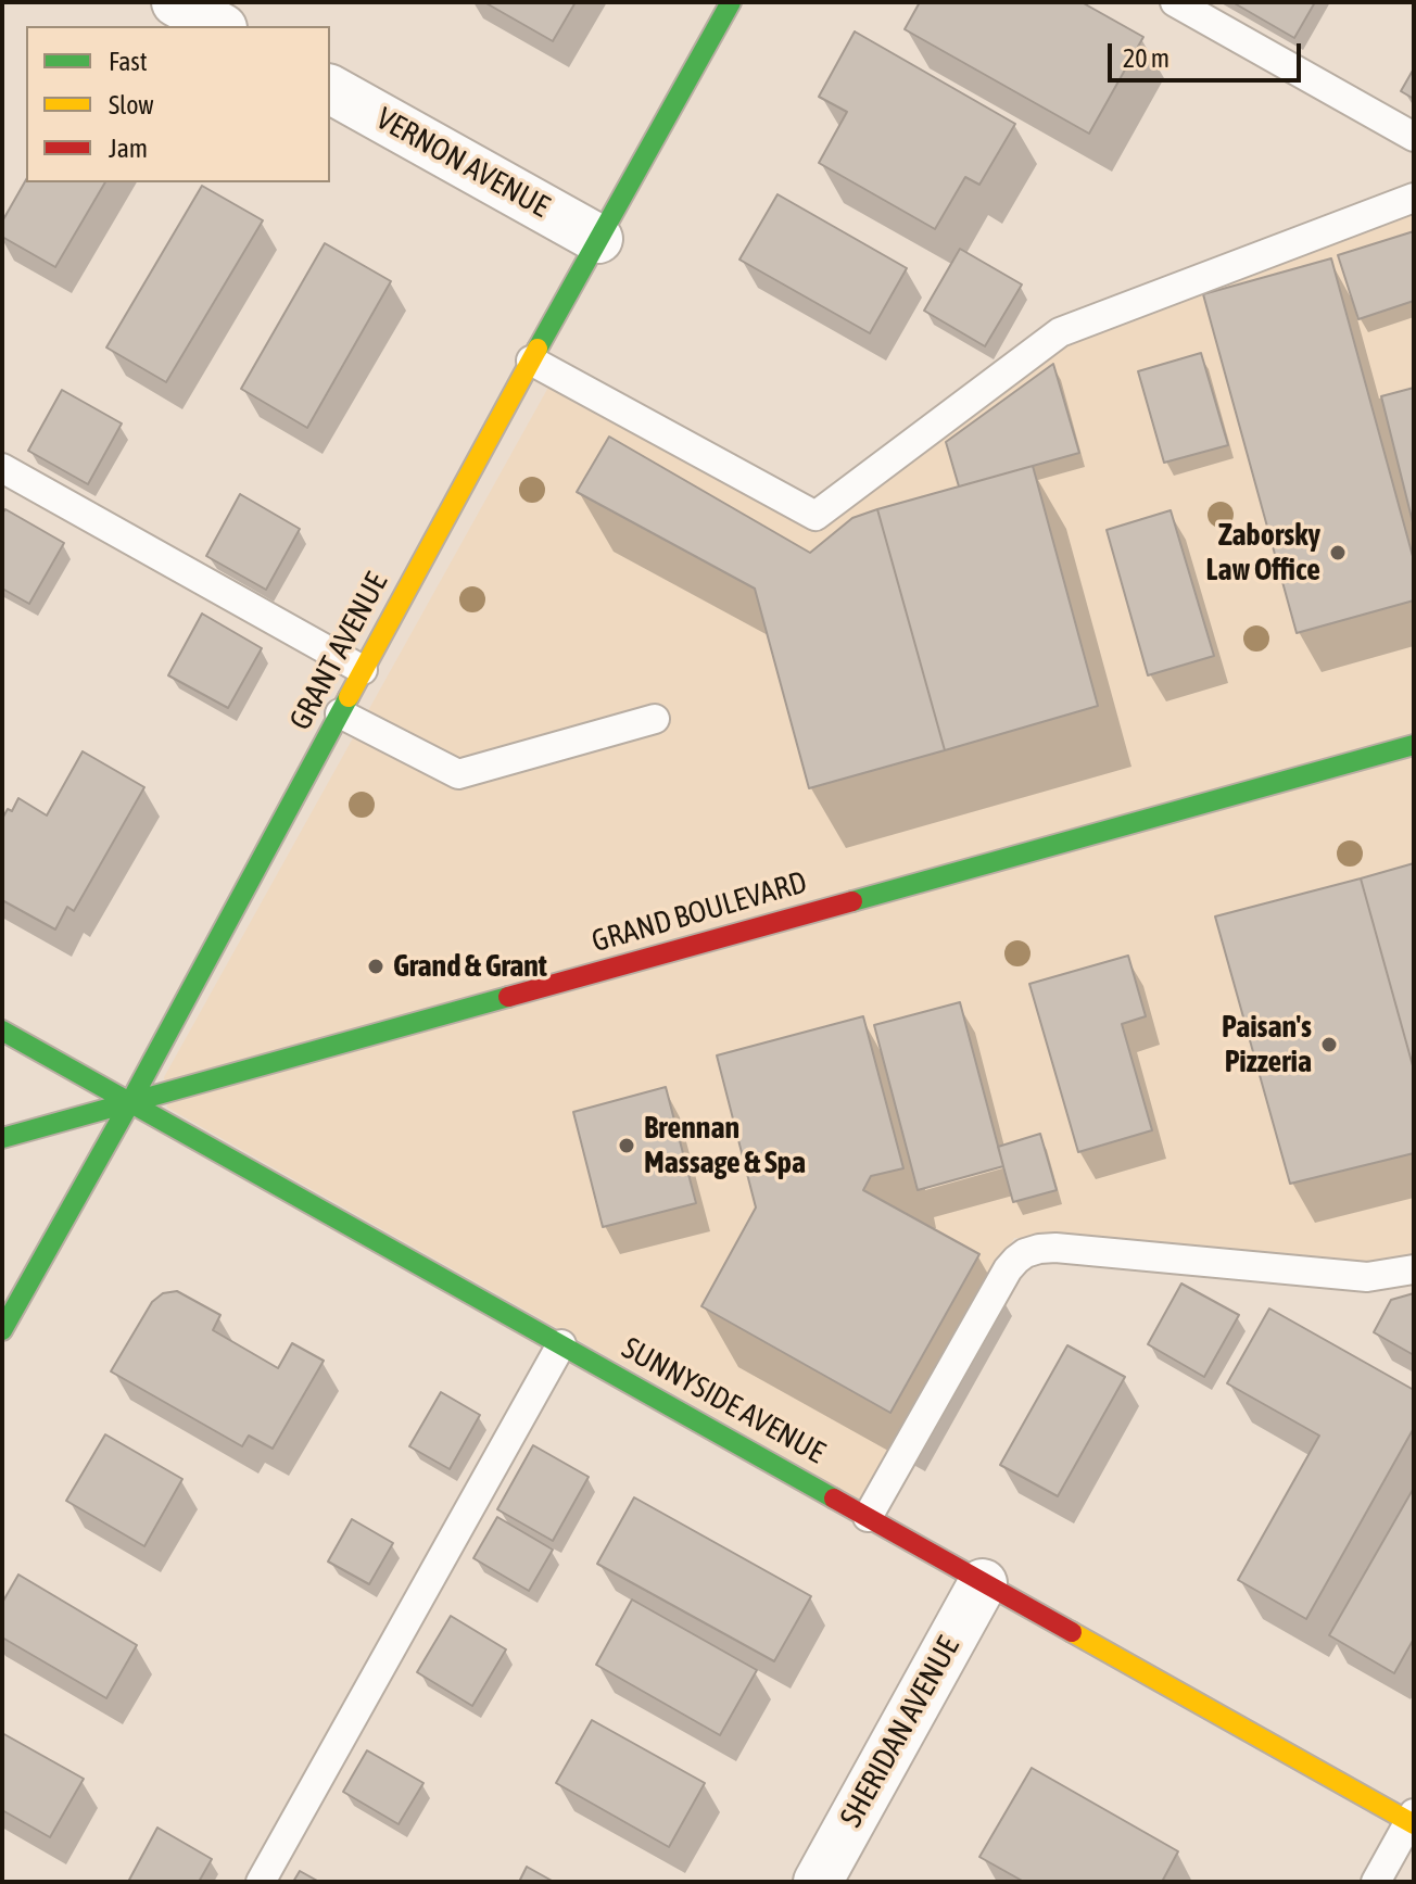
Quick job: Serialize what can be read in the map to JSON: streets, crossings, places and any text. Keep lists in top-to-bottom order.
{
  "streets": {
    "street": [
      "VERNON AVENUE",
      "GRANT AVENUE",
      "GRAND BOULEVARD",
      "SUNNYSIDE AVENUE",
      "SHERIDAN AVENUE"
    ]
  },
  "crossings": [
    ["VERNON AVENUE", "GRANT AVENUE"],
    ["GRANT AVENUE", "GRAND BOULEVARD"],
    ["GRANT AVENUE", "SUNNYSIDE AVENUE"],
    ["GRAND BOULEVARD", "SUNNYSIDE AVENUE"],
    ["SUNNYSIDE AVENUE", "SHERIDAN AVENUE"]
  ],
  "places": [
    "Zaborsky Law Office",
    "Grand & Grant",
    "Paisan's Pizzeria",
    "Brennan Massage & Spa"
  ],
  "legend": ["Fast", "Slow", "Jam"],
  "scale_bar": "20 m"
}
